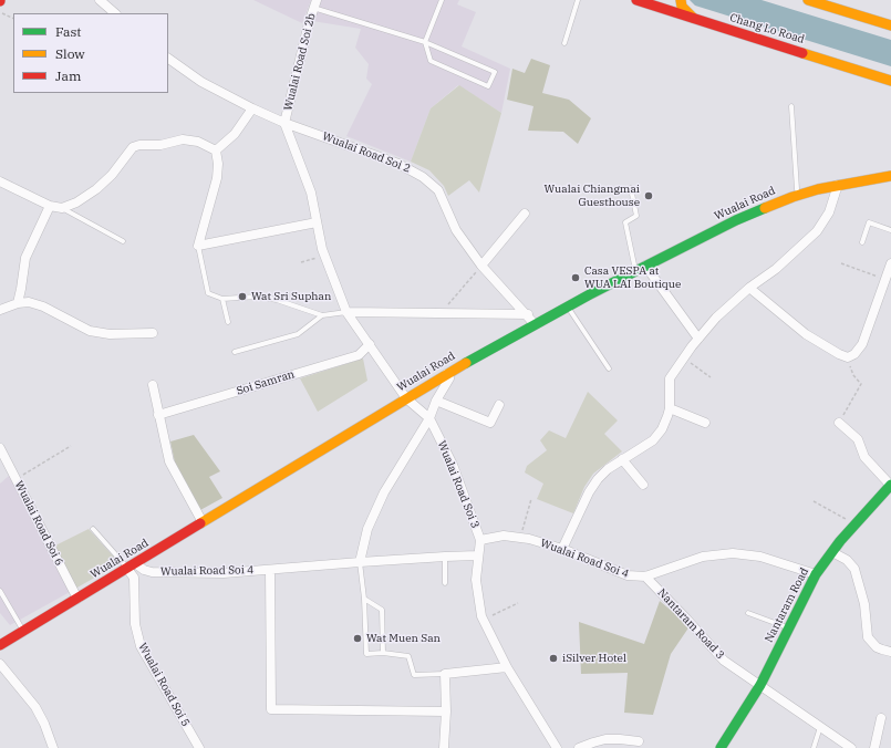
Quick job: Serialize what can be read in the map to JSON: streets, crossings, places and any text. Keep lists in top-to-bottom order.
{
  "streets": {
    "street": [
      "Chang Lo Road",
      "Wualai Road Soi 2b",
      "Wualai Road Soi 2",
      "Wualai Road",
      "Soi Samran",
      "Wualai Road Soi 3",
      "Wualai Road Soi 6",
      "Wualai Road Soi 4",
      "Nantaram Road",
      "Nantaram Road 3",
      "Wualai Road Soi 5"
    ]
  },
  "crossings": [
    ["Wualai Road Soi 2b", "Wualai Road Soi 2"],
    ["Wualai Road Soi 2b", "Wualai Road Soi 3"],
    ["Wualai Road Soi 2", "Wualai Road"],
    ["Wualai Road Soi 2", "Wualai Road Soi 3"],
    ["Wualai Road", "Wualai Road Soi 3"],
    ["Wualai Road", "Wualai Road Soi 6"],
    ["Wualai Road", "Wualai Road Soi 4"],
    ["Wualai Road", "Wualai Road Soi 5"],
    ["Soi Samran", "Wualai Road Soi 3"],
    ["Wualai Road Soi 3", "Wualai Road Soi 4"],
    ["Wualai Road Soi 4", "Nantaram Road"],
    ["Wualai Road Soi 4", "Nantaram Road 3"],
    ["Wualai Road Soi 4", "Wualai Road Soi 5"],
    ["Nantaram Road", "Nantaram Road 3"]
  ],
  "places": [
    "Wualai Chiangmai Guesthouse",
    "Casa VESPA at WUA LAI Boutique",
    "Wat Sri Suphan",
    "Wat Muen San",
    "iSilver Hotel"
  ],
  "legend": ["Fast", "Slow", "Jam"]
}
